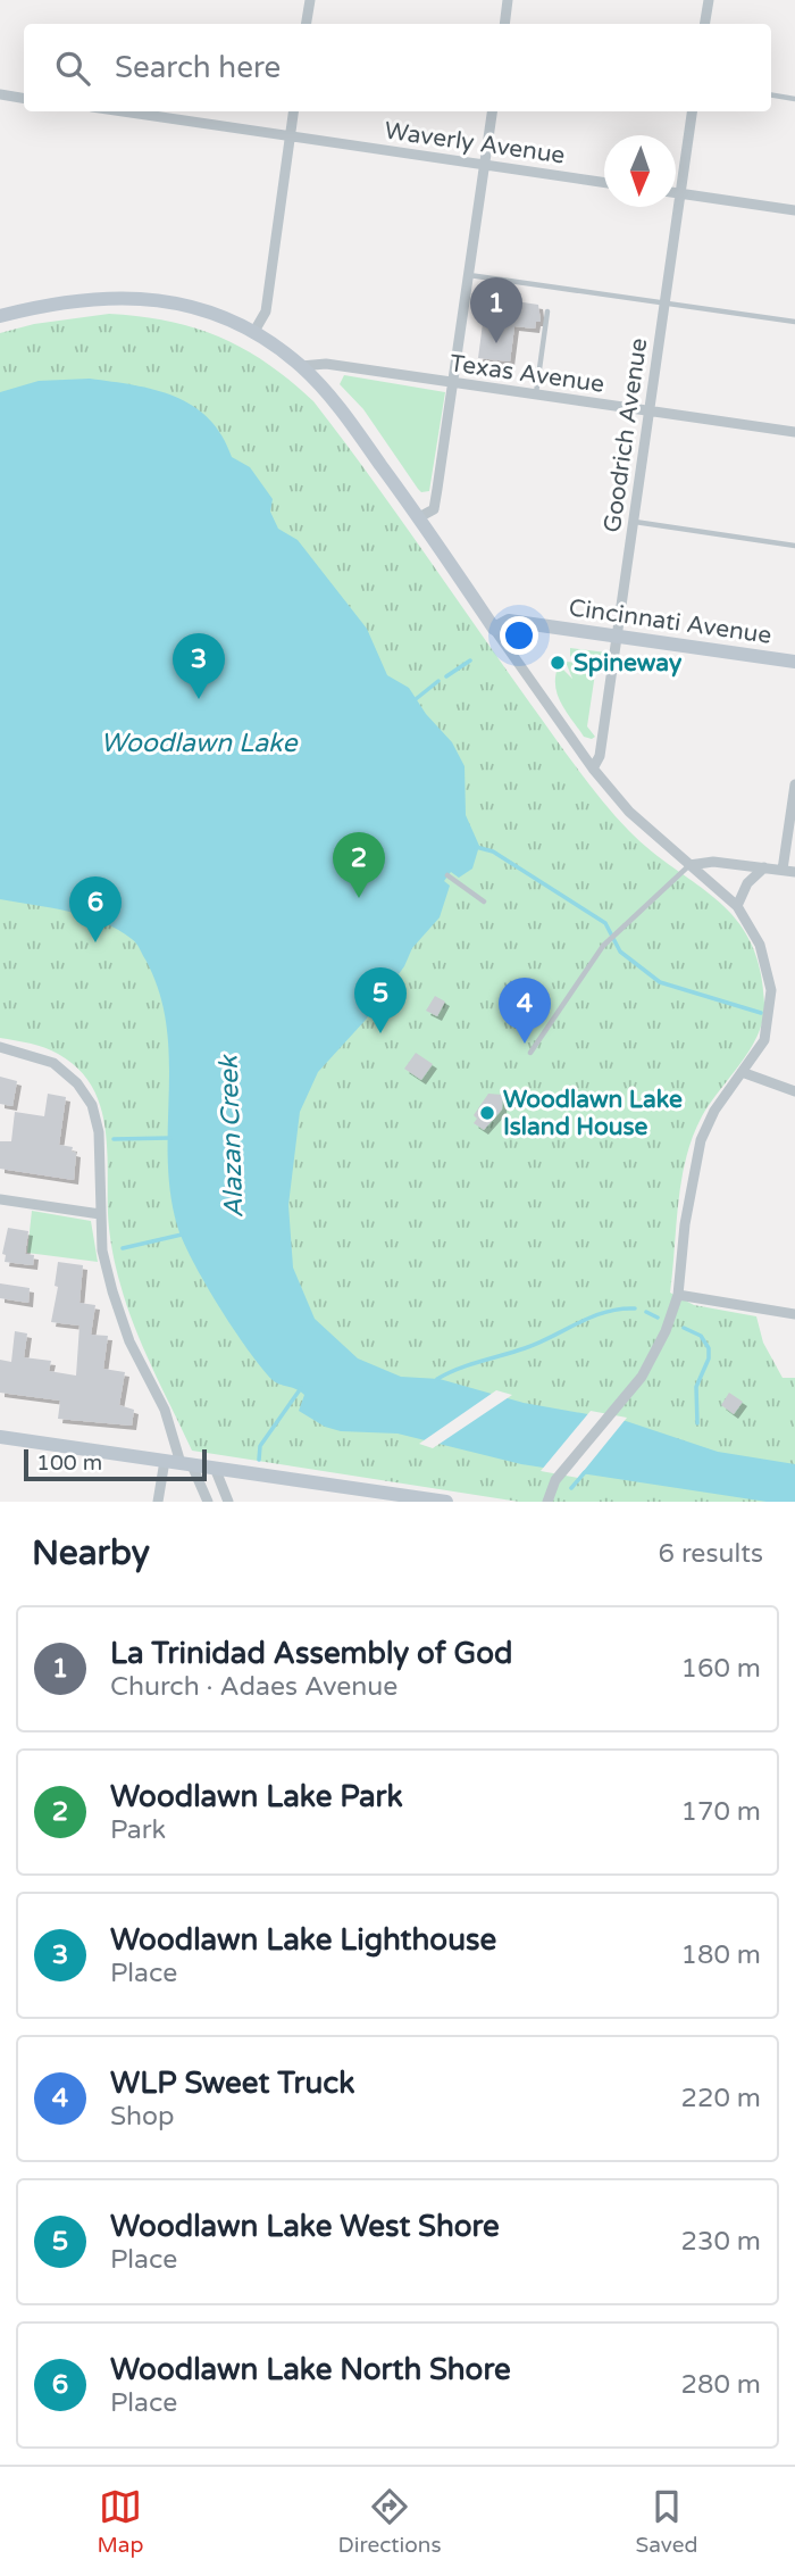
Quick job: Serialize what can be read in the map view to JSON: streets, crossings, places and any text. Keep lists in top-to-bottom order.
{
  "streets": {
    "street": [
      "Waverly Avenue",
      "Texas Avenue",
      "Goodrich Avenue",
      "Cincinnati Avenue"
    ]
  },
  "crossings": [
    ["Texas Avenue", "Goodrich Avenue"],
    ["Goodrich Avenue", "Cincinnati Avenue"]
  ],
  "water": ["Woodlawn Lake", "Alazan Creek"],
  "places": ["Spineway", "Woodlawn Lake Island House"],
  "scale_bar": "100 m",
  "north": "bottom",
  "page": {
    "search": "Search here",
    "pins": [
      "1",
      "3",
      "2",
      "6",
      "5",
      "4"
    ],
    "scale": "100 m",
    "heading": ["Nearby", "6 results"],
    "list": [
      {
        "mark": "1",
        "name": "La Trinidad Assembly of God",
        "note": "Church · Adaes Avenue",
        "value": "160 m"
      },
      {
        "mark": "2",
        "name": "Woodlawn Lake Park",
        "note": "Park",
        "value": "170 m"
      },
      {
        "mark": "3",
        "name": "Woodlawn Lake Lighthouse",
        "note": "Place",
        "value": "180 m"
      },
      {
        "mark": "4",
        "name": "WLP Sweet Truck",
        "note": "Shop",
        "value": "220 m"
      },
      {
        "mark": "5",
        "name": "Woodlawn Lake West Shore",
        "note": "Place",
        "value": "230 m"
      },
      {
        "mark": "6",
        "name": "Woodlawn Lake North Shore",
        "note": "Place",
        "value": "280 m"
      }
    ],
    "nav": ["Map", "Directions", "Saved"]
  }
}
